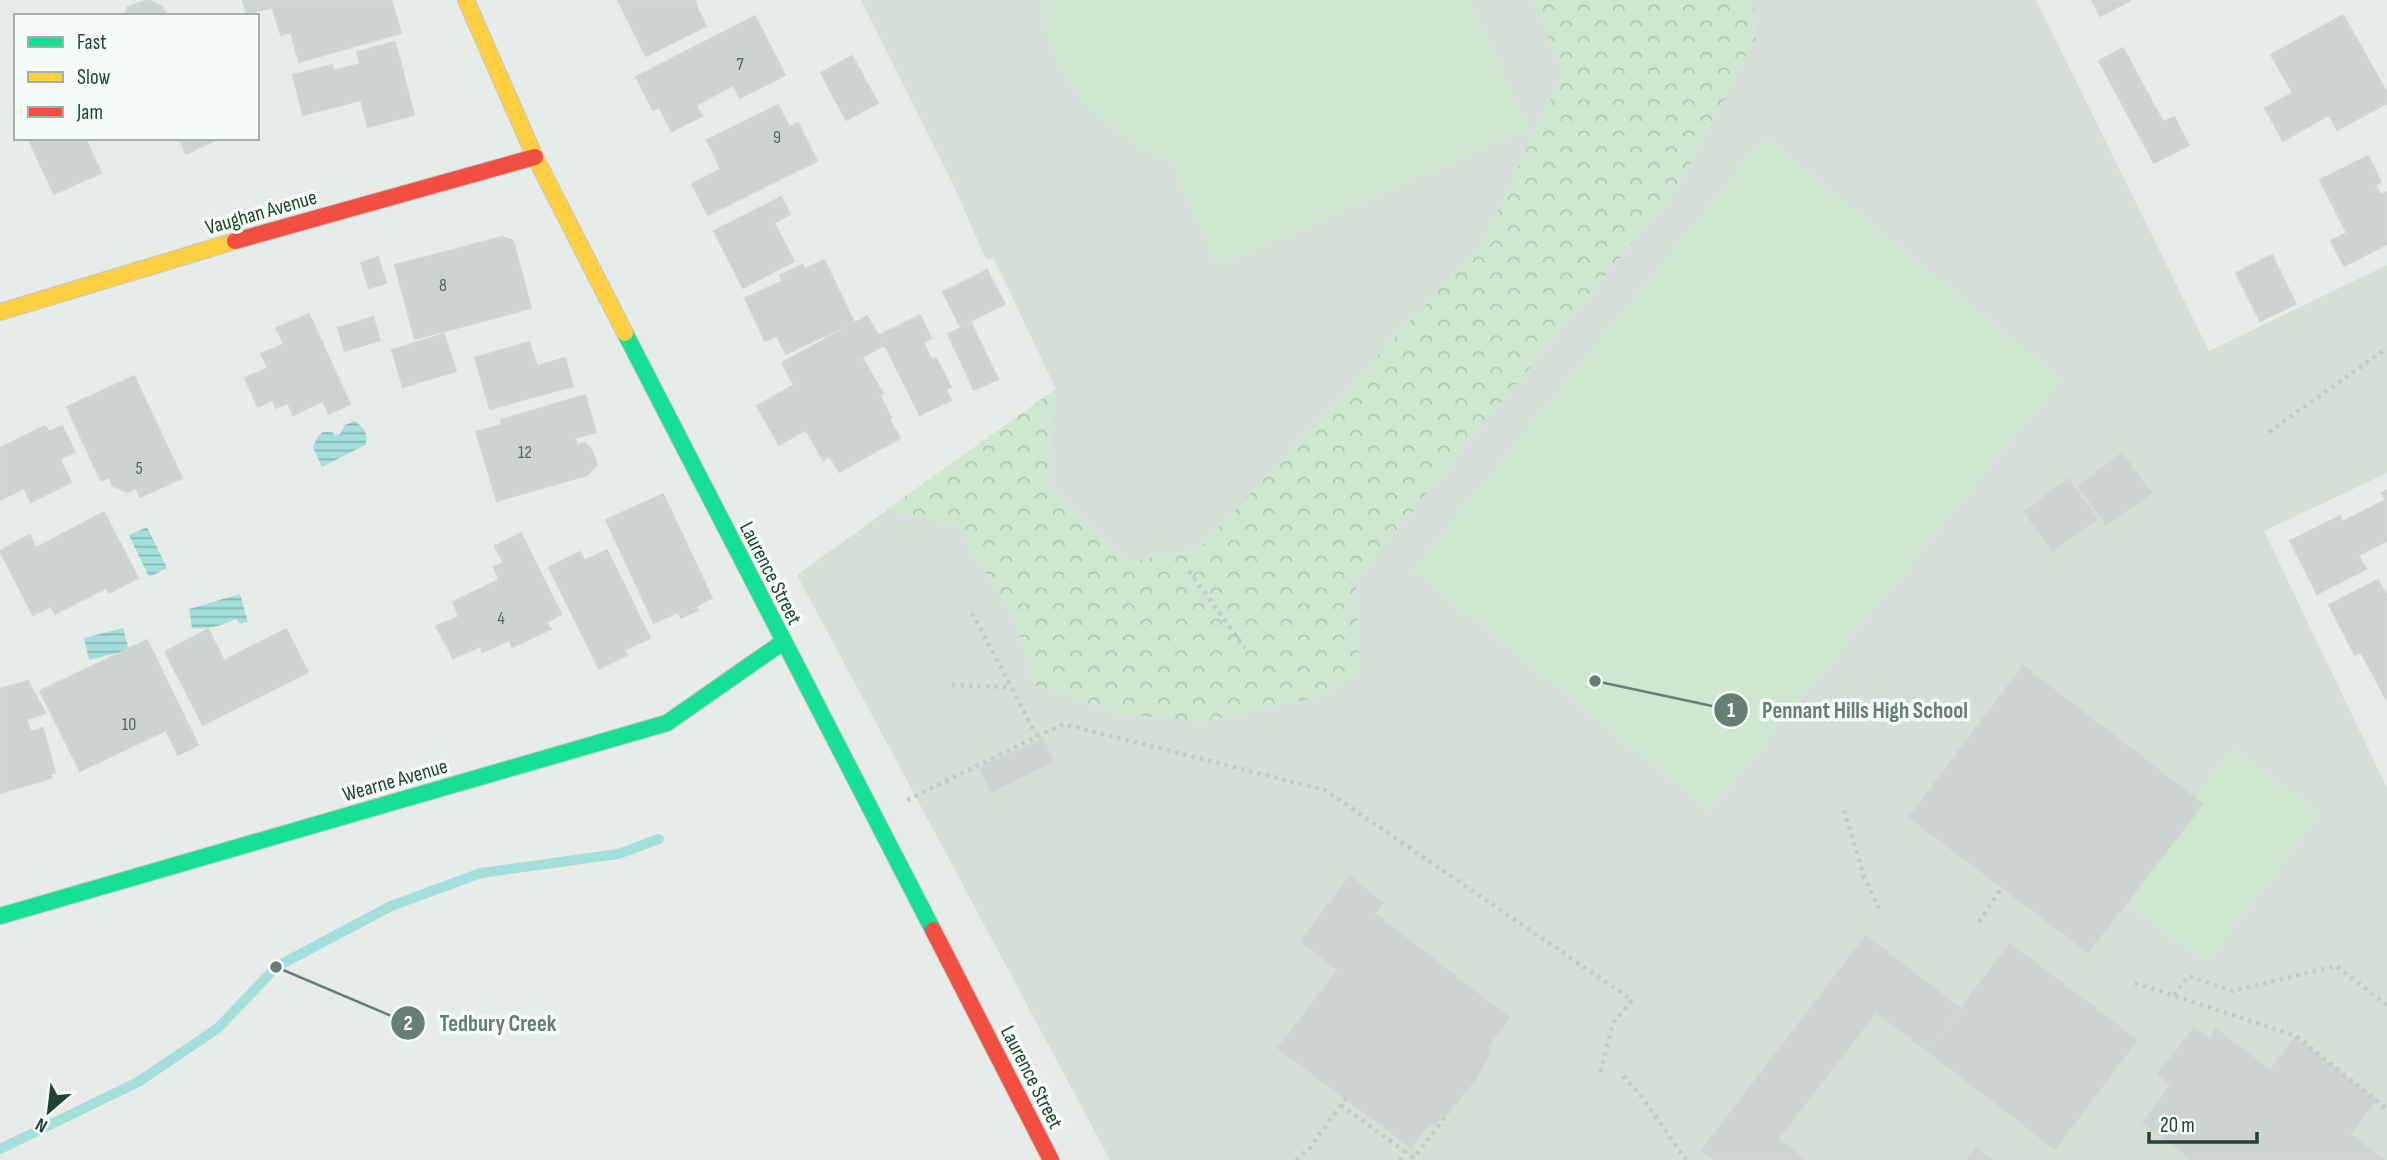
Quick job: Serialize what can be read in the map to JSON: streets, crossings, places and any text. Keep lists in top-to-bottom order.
{
  "streets": {
    "street": ["Vaughan Avenue", "Laurence Street", "Wearne Avenue"]
  },
  "crossings": [
    ["Vaughan Avenue", "Laurence Street"],
    ["Laurence Street", "Wearne Avenue"]
  ],
  "places": ["Pennant Hills High School", "Tedbury Creek"],
  "house_numbers": [
    "7",
    "9",
    "8",
    "12",
    "5",
    "4",
    "10"
  ],
  "legend": ["Fast", "Slow", "Jam"],
  "scale_bar": "20 m",
  "north": "bottom left"
}
